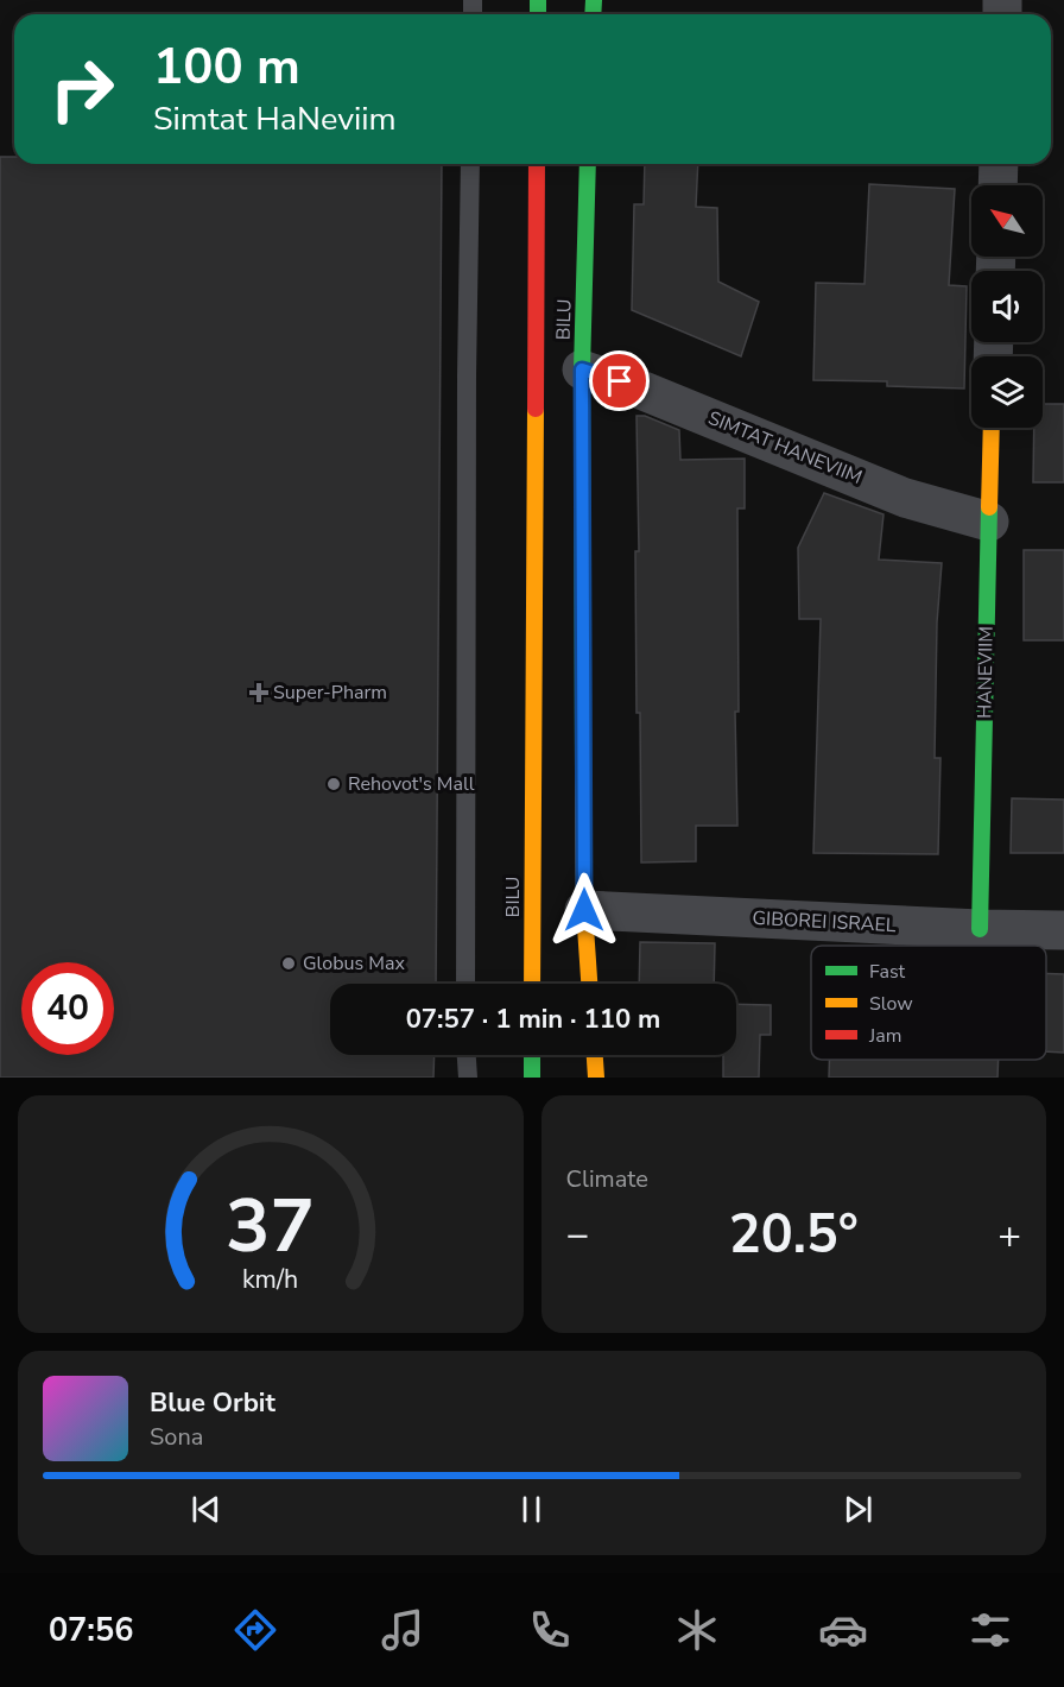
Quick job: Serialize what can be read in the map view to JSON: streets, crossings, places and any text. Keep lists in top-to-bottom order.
{
  "streets": {
    "street": [
      "BILU",
      "SIMTAT HANEVIIM",
      "HANEVIIM",
      "GIBOREI ISRAEL"
    ]
  },
  "crossings": [
    ["BILU", "SIMTAT HANEVIIM"],
    ["BILU", "GIBOREI ISRAEL"],
    ["SIMTAT HANEVIIM", "HANEVIIM"],
    ["HANEVIIM", "GIBOREI ISRAEL"]
  ],
  "places": {
    "health": ["Super-Pharm"],
    "other": ["Rehovot's Mall", "Globus Max"]
  },
  "legend": ["Fast", "Slow", "Jam"],
  "north": "top left",
  "page": {
    "turn": ["100 m", "Simtat HaNeviim"],
    "limit": "40",
    "trip": "07:57 · 1 min · 110 m",
    "tile": "Climate",
    "heat": ["−", "20.5°", "+"],
    "song": ["Blue Orbit", "Sona"],
    "tabs": "07:56",
    "gauge": ["37", "km/h"]
  }
}
